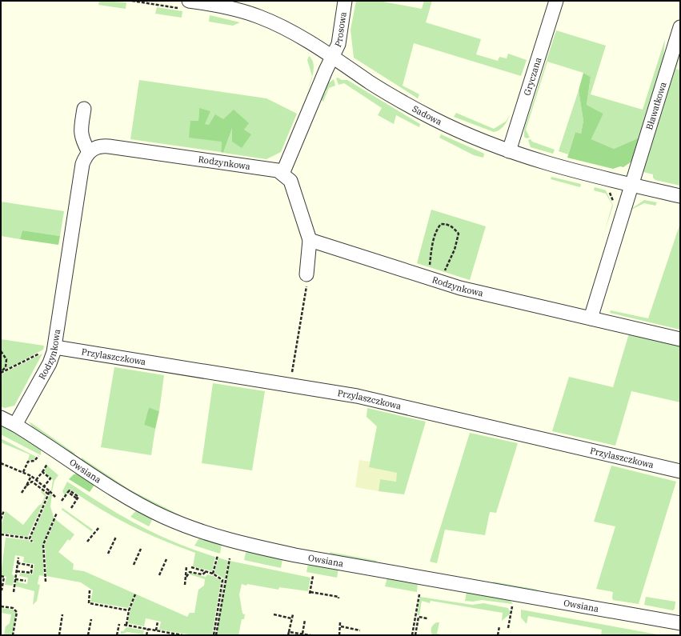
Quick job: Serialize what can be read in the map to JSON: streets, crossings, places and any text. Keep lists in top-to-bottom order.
{
  "streets": {
    "street": [
      "Prosowa",
      "Gryczana",
      "Bławatkowa",
      "Sadowa",
      "Rodzynkowa",
      "Przylaszczkowa",
      "Owsiana"
    ]
  },
  "crossings": [
    ["Prosowa", "Sadowa"],
    ["Prosowa", "Rodzynkowa"],
    ["Gryczana", "Sadowa"],
    ["Bławatkowa", "Sadowa"],
    ["Rodzynkowa", "Przylaszczkowa"],
    ["Rodzynkowa", "Owsiana"]
  ]
}
